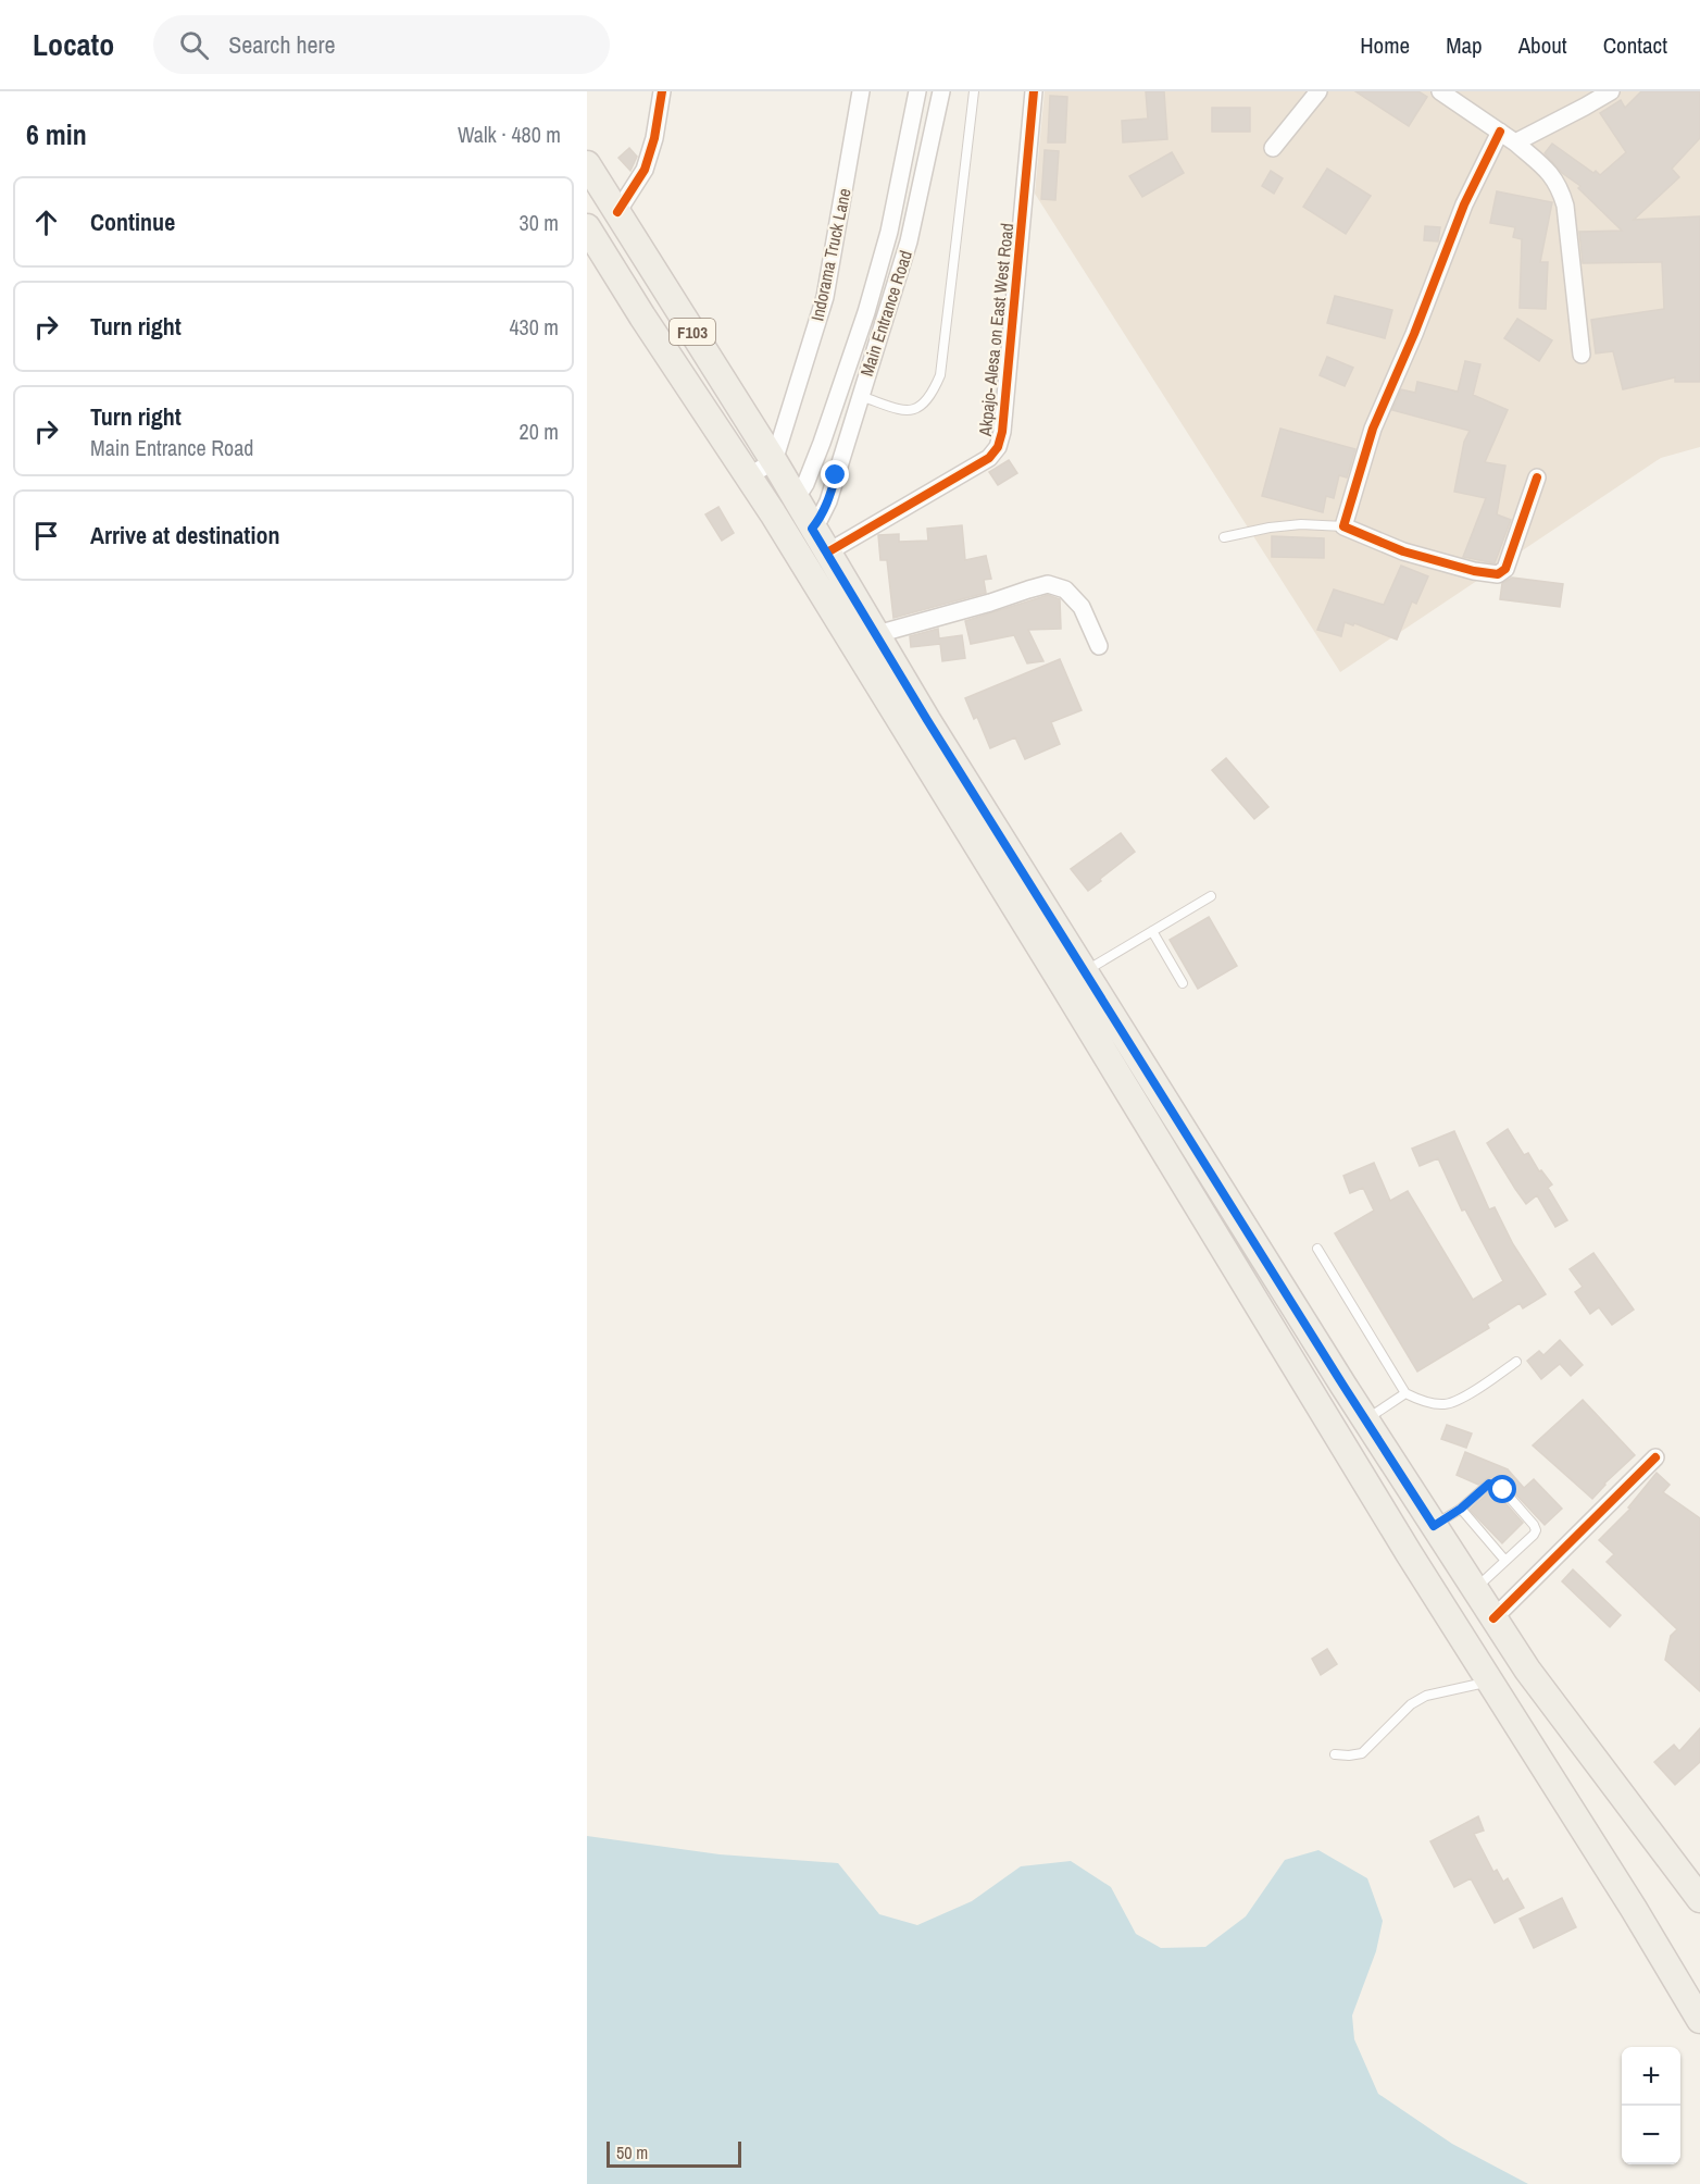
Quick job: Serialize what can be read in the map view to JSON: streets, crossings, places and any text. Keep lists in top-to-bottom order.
{
  "streets": {
    "main road": ["F103"],
    "street": ["Indorama Truck Lane", "Main Entrance Road", "Akpajo- Alesa on East West Road"]
  },
  "crossings": [
    ["Indorama Truck Lane", "F103"],
    ["Main Entrance Road", "F103"],
    ["Akpajo- Alesa on East West Road", "F103"]
  ],
  "scale_bar": "50 m",
  "page": {
    "header": "Locato",
    "search": "Search here",
    "nav": [
      "Home",
      "Map",
      "About",
      "Contact"
    ],
    "heading": ["6 min", "Walk · 480 m"],
    "list": [
      ["Continue", "30 m"],
      ["Turn right", "430 m"],
      ["Turn right", "Main Entrance Road", "20 m"],
      "Arrive at destination"
    ],
    "map_buttons": ["+", "−"],
    "scale": "50 m"
  }
}
